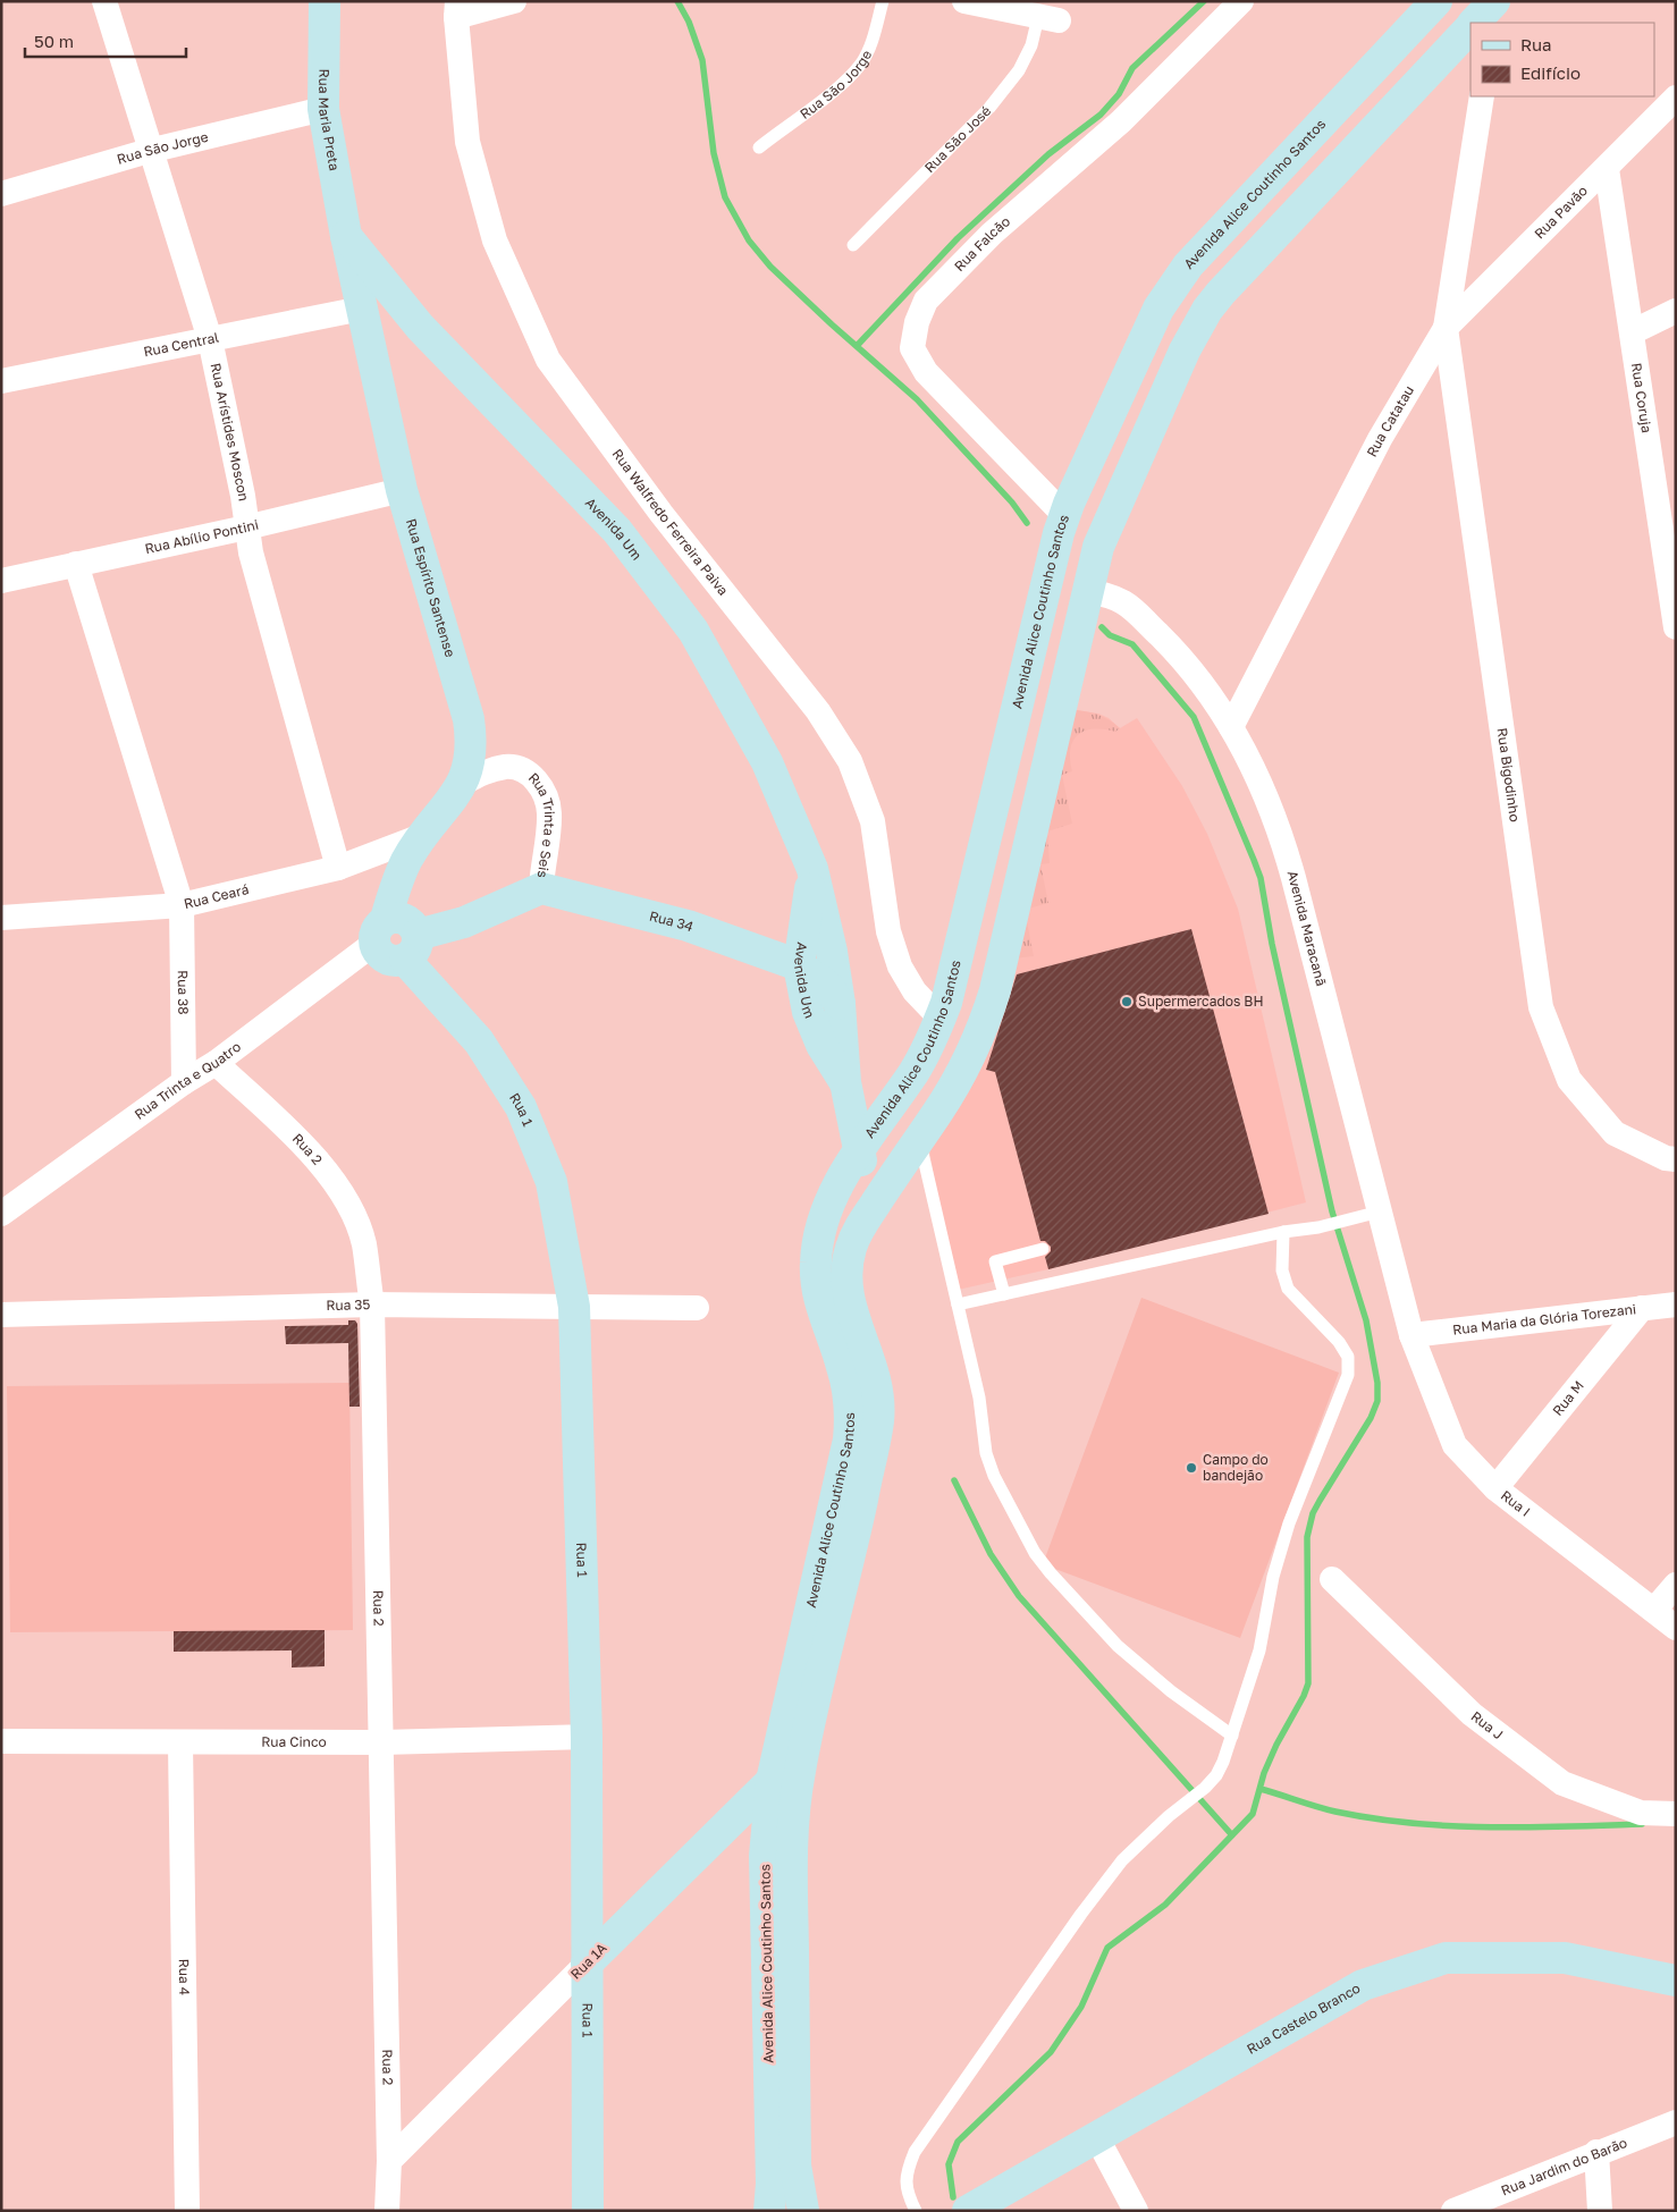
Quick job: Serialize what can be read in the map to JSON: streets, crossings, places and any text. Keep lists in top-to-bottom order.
{
  "streets": {
    "street": [
      "Rua São Jorge",
      "Rua Maria Preta",
      "Avenida Alice Coutinho Santos",
      "Rua Pavão",
      "Rua Falcão",
      "Rua Central",
      "Rua Coruja",
      "Rua Catatau",
      "Rua Arístides Moscon",
      "Rua Walfredo Ferreira Paiva",
      "Avenida Um",
      "Rua Abílio Pontini",
      "Rua Espírito Santense",
      "Rua Bigodinho",
      "Rua Trinta e Seis",
      "Rua Ceará",
      "Rua 34",
      "Avenida Maracanã",
      "Rua 38",
      "Rua Trinta e Quatro",
      "Rua 1",
      "Rua 2",
      "Rua 35",
      "Rua Maria da Glória Torezani",
      "Rua M",
      "Rua I",
      "Rua J",
      "Rua Cinco",
      "Rua 1A",
      "Rua 4",
      "Rua Castelo Branco",
      "Rua Jardim do Barão"
    ],
    "lane": ["Rua São José"]
  },
  "crossings": [
    ["Rua São Jorge", "Rua Maria Preta"],
    ["Rua São Jorge", "Rua Arístides Moscon"],
    ["Rua Maria Preta", "Avenida Um"],
    ["Rua Maria Preta", "Rua Espírito Santense"],
    ["Avenida Alice Coutinho Santos", "Rua Falcão"],
    ["Avenida Alice Coutinho Santos", "Rua Walfredo Ferreira Paiva"],
    ["Avenida Alice Coutinho Santos", "Avenida Um"],
    ["Avenida Alice Coutinho Santos", "Avenida Maracanã"],
    ["Avenida Alice Coutinho Santos", "Rua 1A"],
    ["Rua Pavão", "Rua Coruja"],
    ["Rua Pavão", "Rua Catatau"],
    ["Rua Pavão", "Rua Bigodinho"],
    ["Rua Central", "Rua Arístides Moscon"],
    ["Rua Central", "Rua Espírito Santense"],
    ["Rua Catatau", "Rua Bigodinho"],
    ["Rua Catatau", "Avenida Maracanã"],
    ["Rua Arístides Moscon", "Rua Abílio Pontini"],
    ["Rua Arístides Moscon", "Rua Ceará"],
    ["Avenida Um", "Rua Espírito Santense"],
    ["Avenida Um", "Rua 34"],
    ["Rua Abílio Pontini", "Rua Espírito Santense"],
    ["Rua Espírito Santense", "Rua Trinta e Seis"],
    ["Rua Espírito Santense", "Rua Ceará"],
    ["Rua Espírito Santense", "Rua Trinta e Quatro"],
    ["Rua Espírito Santense", "Rua 1"],
    ["Rua Trinta e Seis", "Rua 34"],
    ["Rua Trinta e Seis", "Rua Trinta e Quatro"],
    ["Rua Trinta e Seis", "Rua 1"],
    ["Rua Ceará", "Rua 38"],
    ["Avenida Maracanã", "Rua Maria da Glória Torezani"],
    ["Avenida Maracanã", "Rua I"],
    ["Rua 38", "Rua Trinta e Quatro"],
    ["Rua Trinta e Quatro", "Rua 1"],
    ["Rua Trinta e Quatro", "Rua 2"],
    ["Rua 1", "Rua 35"],
    ["Rua 1", "Rua Cinco"],
    ["Rua 1", "Rua 1A"],
    ["Rua 2", "Rua 35"],
    ["Rua 2", "Rua Cinco"],
    ["Rua 2", "Rua 1A"],
    ["Rua Maria da Glória Torezani", "Rua M"],
    ["Rua Maria da Glória Torezani", "Rua I"],
    ["Rua M", "Rua I"],
    ["Rua Cinco", "Rua 4"]
  ],
  "places": ["Supermercados BH", "Campo do bandejão"],
  "legend": ["Rua", "Edifício"],
  "scale_bar": "50 m"
}
